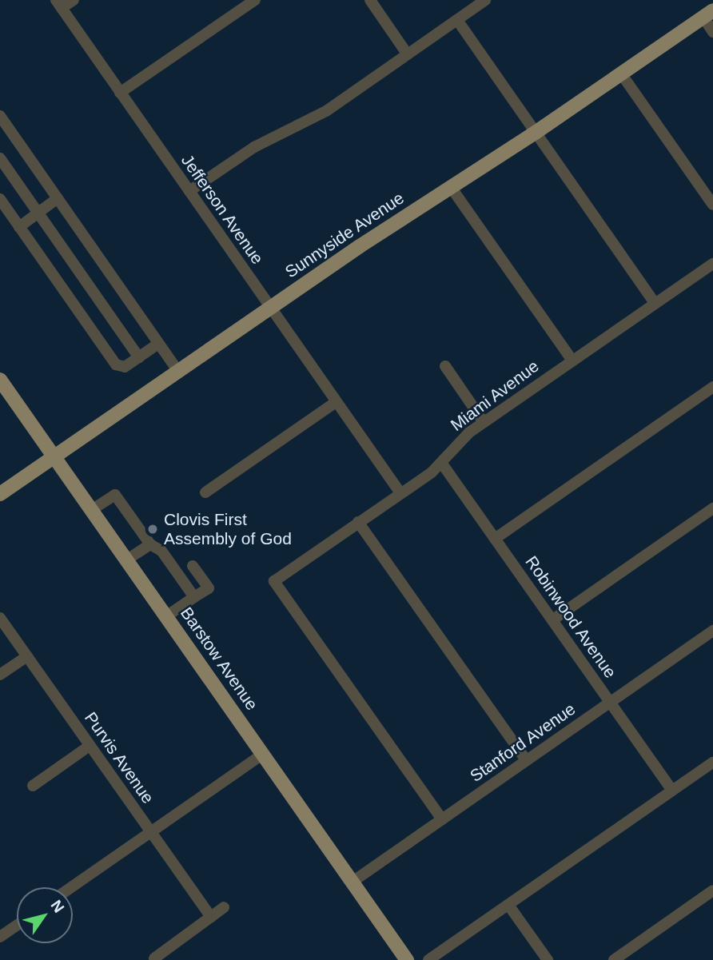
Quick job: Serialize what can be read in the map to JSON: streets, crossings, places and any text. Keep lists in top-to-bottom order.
{
  "streets": {
    "main road": ["Sunnyside Avenue", "Barstow Avenue"],
    "street": [
      "Jefferson Avenue",
      "Miami Avenue",
      "Robinwood Avenue",
      "Stanford Avenue",
      "Purvis Avenue"
    ]
  },
  "crossings": [
    ["Jefferson Avenue", "Sunnyside Avenue"],
    ["Jefferson Avenue", "Miami Avenue"],
    ["Sunnyside Avenue", "Barstow Avenue"],
    ["Miami Avenue", "Robinwood Avenue"],
    ["Miami Avenue", "Stanford Avenue"],
    ["Robinwood Avenue", "Stanford Avenue"],
    ["Barstow Avenue", "Stanford Avenue"]
  ],
  "places": ["Clovis First Assembly of God"],
  "north": "top right"
}
